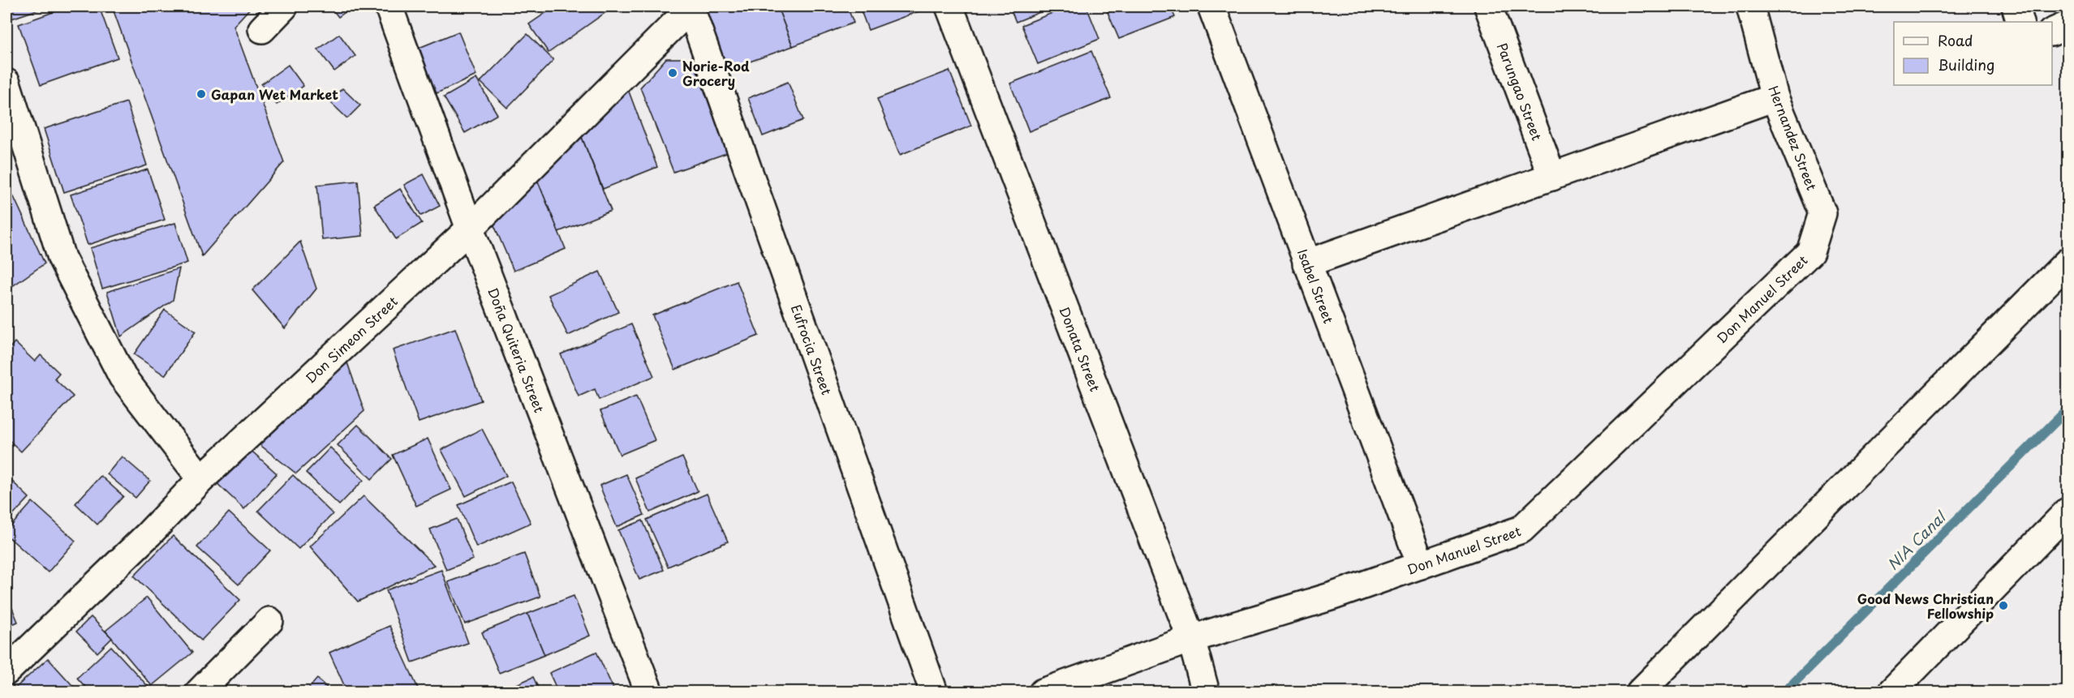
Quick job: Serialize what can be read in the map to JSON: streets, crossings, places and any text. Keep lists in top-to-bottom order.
{
  "streets": {
    "street": [
      "Parungao Street",
      "Hernandez Street",
      "Isabel Street",
      "Don Manuel Street",
      "Don Simeon Street",
      "Donata Street",
      "Doña Quiteria Street",
      "Eufrocia Street"
    ]
  },
  "crossings": [
    ["Hernandez Street", "Don Manuel Street"],
    ["Isabel Street", "Don Manuel Street"],
    ["Don Manuel Street", "Donata Street"],
    ["Don Simeon Street", "Doña Quiteria Street"],
    ["Don Simeon Street", "Eufrocia Street"]
  ],
  "water": ["NIA Canal"],
  "places": ["Norie-Rod Grocery", "Gapan Wet Market", "Good News Christian Fellowship"],
  "legend": ["Road", "Building"]
}
